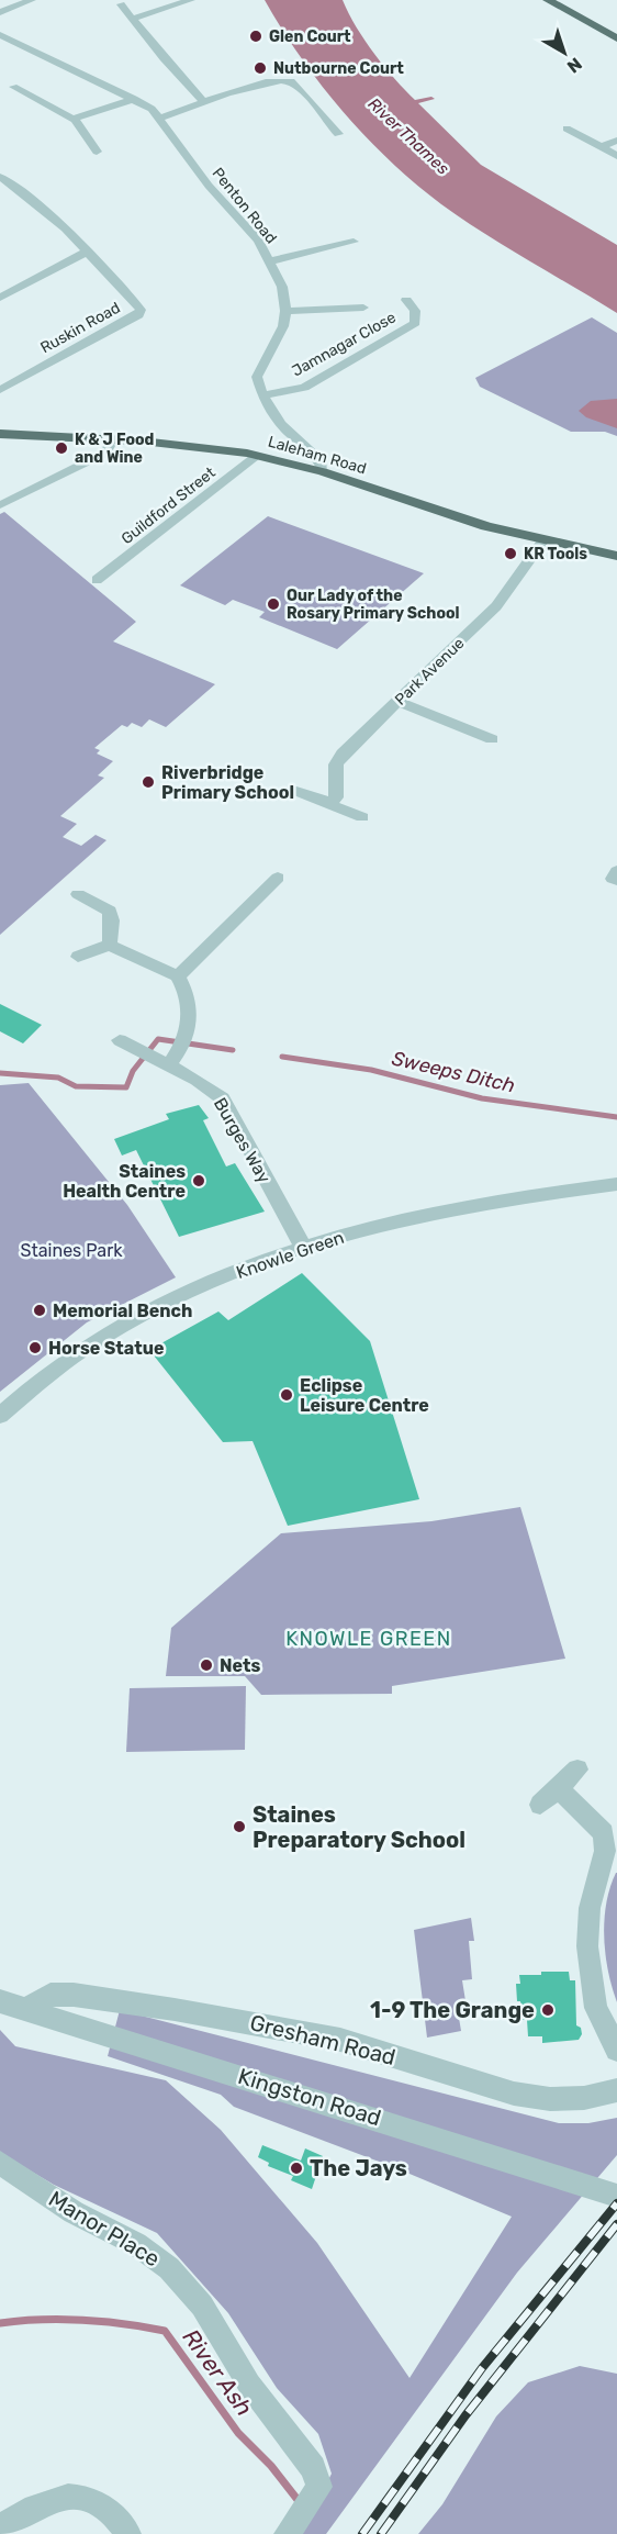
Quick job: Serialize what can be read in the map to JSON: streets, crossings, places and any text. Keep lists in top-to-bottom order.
{
  "streets": {
    "main road": ["Laleham Road"],
    "street": [
      "Penton Road",
      "Ruskin Road",
      "Jamnagar Close",
      "Guildford Street",
      "Park Avenue",
      "Burges Way",
      "Knowle Green",
      "Gresham Road",
      "Kingston Road",
      "Manor Place"
    ]
  },
  "crossings": [
    ["Laleham Road", "Guildford Street"],
    ["Laleham Road", "Park Avenue"],
    ["Burges Way", "Knowle Green"],
    ["Gresham Road", "Kingston Road"]
  ],
  "districts": ["KNOWLE GREEN"],
  "water": ["River Thames", "Sweeps Ditch", "River Ash"],
  "parks": ["Staines Park"],
  "places": [
    "Glen Court",
    "Nutbourne Court",
    "K & J Food and Wine",
    "KR Tools",
    "Our Lady of the Rosary Primary School",
    "Riverbridge Primary School",
    "Staines Health Centre",
    "Memorial Bench",
    "Horse Statue",
    "Eclipse Leisure Centre",
    "Nets",
    "Staines Preparatory School",
    "1-9 The Grange",
    "The Jays"
  ],
  "north": "bottom right"
}
